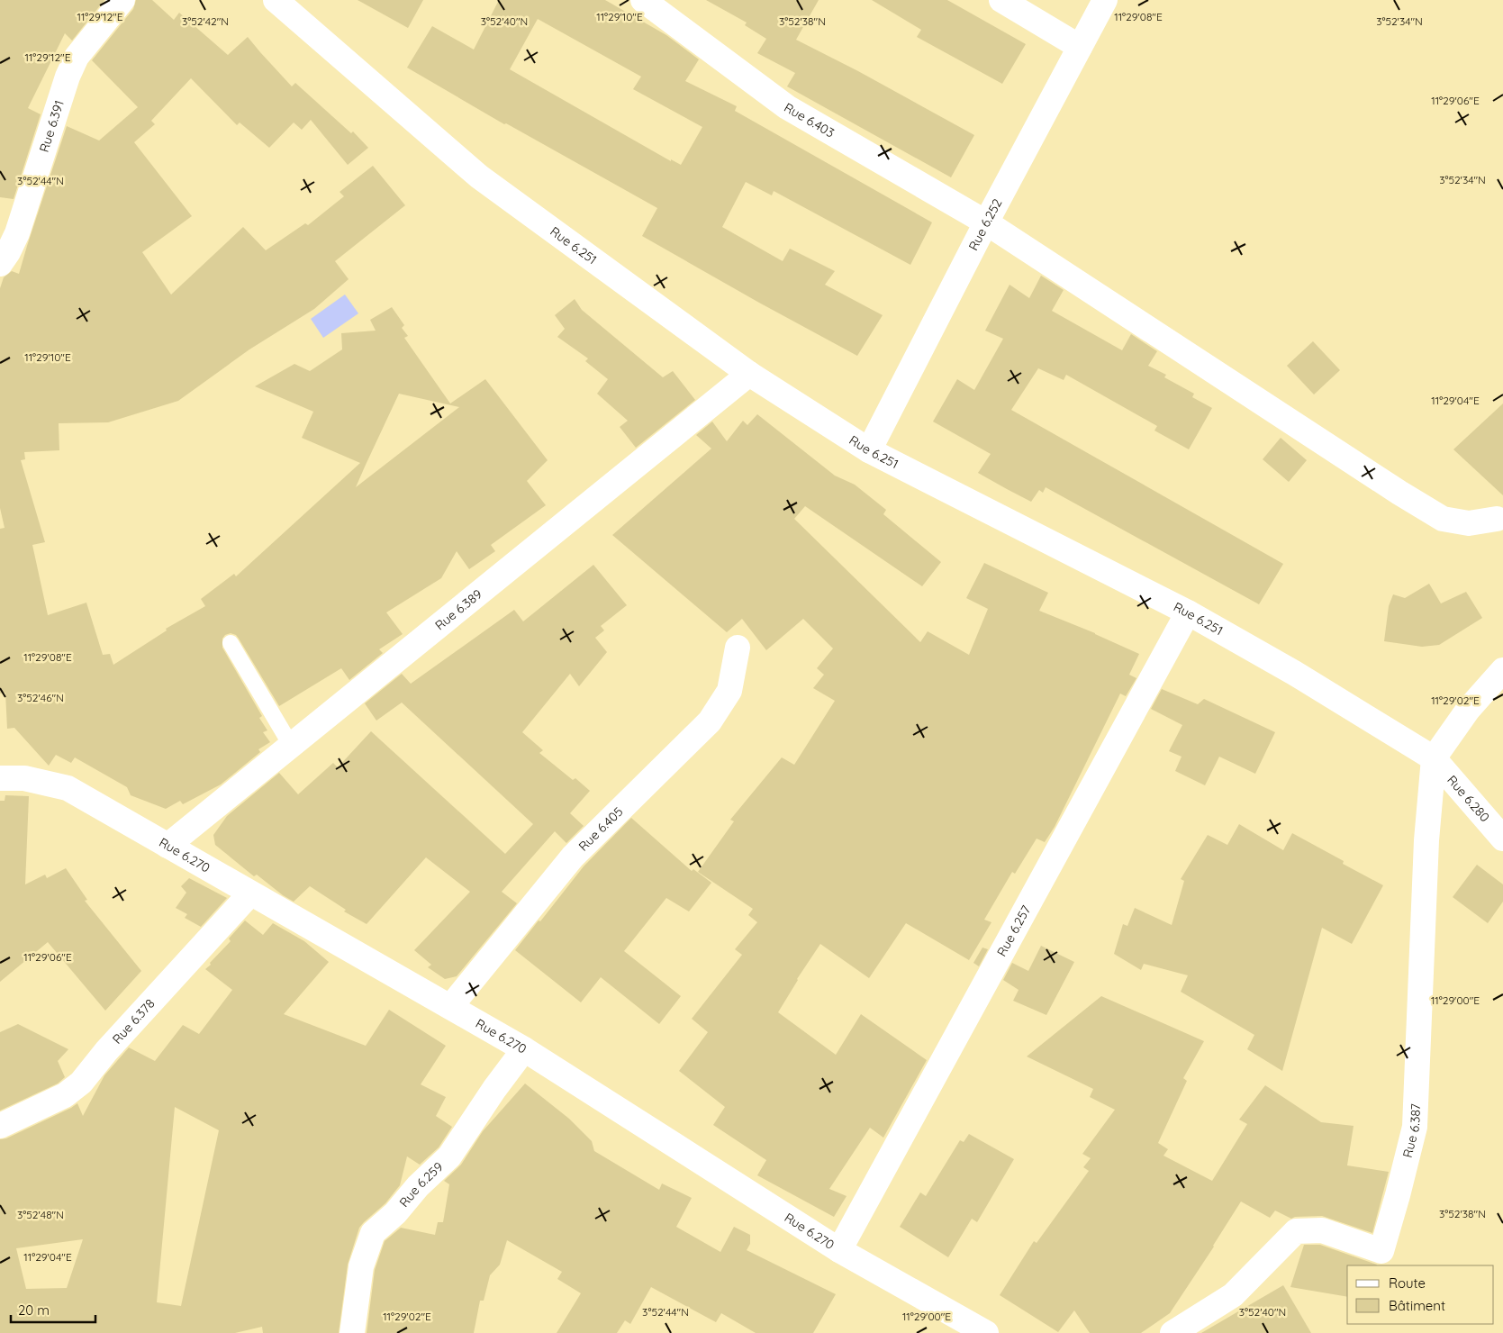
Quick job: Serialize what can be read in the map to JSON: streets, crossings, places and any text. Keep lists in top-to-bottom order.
{
  "streets": {
    "street": [
      "Rue 6.403",
      "Rue 6.391",
      "Rue 6.252",
      "Rue 6.251",
      "Rue 6.389",
      "Rue 6.280",
      "Rue 6.405",
      "Rue 6.270",
      "Rue 6.257",
      "Rue 6.378",
      "Rue 6.387",
      "Rue 6.259"
    ]
  },
  "crossings": [
    ["Rue 6.403", "Rue 6.252"],
    ["Rue 6.252", "Rue 6.251"],
    ["Rue 6.251", "Rue 6.389"],
    ["Rue 6.251", "Rue 6.280"],
    ["Rue 6.251", "Rue 6.257"],
    ["Rue 6.251", "Rue 6.387"],
    ["Rue 6.389", "Rue 6.270"],
    ["Rue 6.280", "Rue 6.387"],
    ["Rue 6.405", "Rue 6.270"],
    ["Rue 6.270", "Rue 6.257"],
    ["Rue 6.270", "Rue 6.378"],
    ["Rue 6.270", "Rue 6.259"]
  ],
  "legend": ["Route", "Bâtiment"],
  "scale_bar": "20 m",
  "coordinates": [
    "11°29'10\"E",
    "11°29'08\"E",
    "11°29'12\"E",
    "3°52'34\"N",
    "3°52'42\"N",
    "3°52'40\"N",
    "3°52'38\"N",
    "11°29'06\"E",
    "3°52'44\"N",
    "11°29'04\"E",
    "3°52'46\"N",
    "11°29'02\"E",
    "11°29'00\"E",
    "3°52'48\"N"
  ]
}
